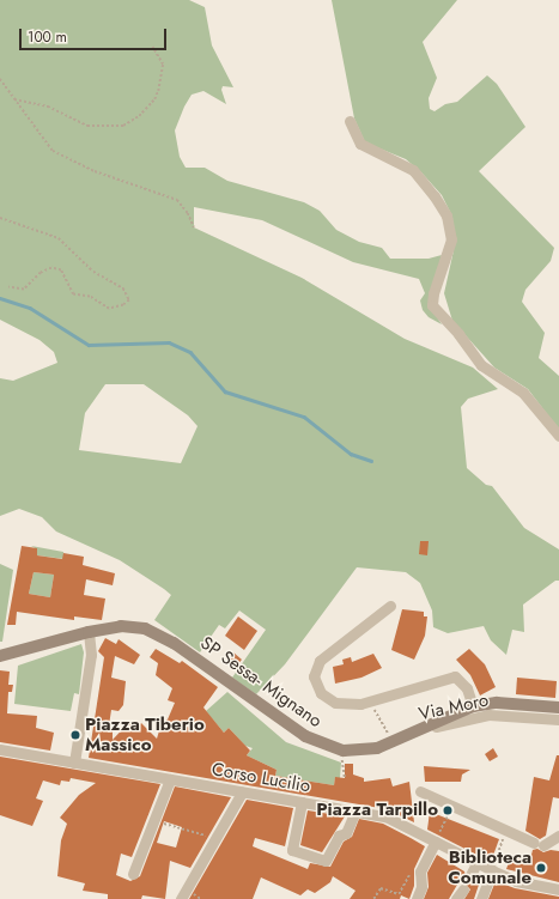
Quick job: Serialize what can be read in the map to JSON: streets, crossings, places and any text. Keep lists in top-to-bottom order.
{
  "streets": {
    "street": ["SP Sessa- Mignano", "Via Moro", "Corso Lucilio"]
  },
  "crossings": [
    ["SP Sessa- Mignano", "Via Moro"]
  ],
  "places": ["Piazza Tiberio Massico", "Piazza Tarpillo", "Biblioteca Comunale"],
  "scale_bar": "100 m"
}
